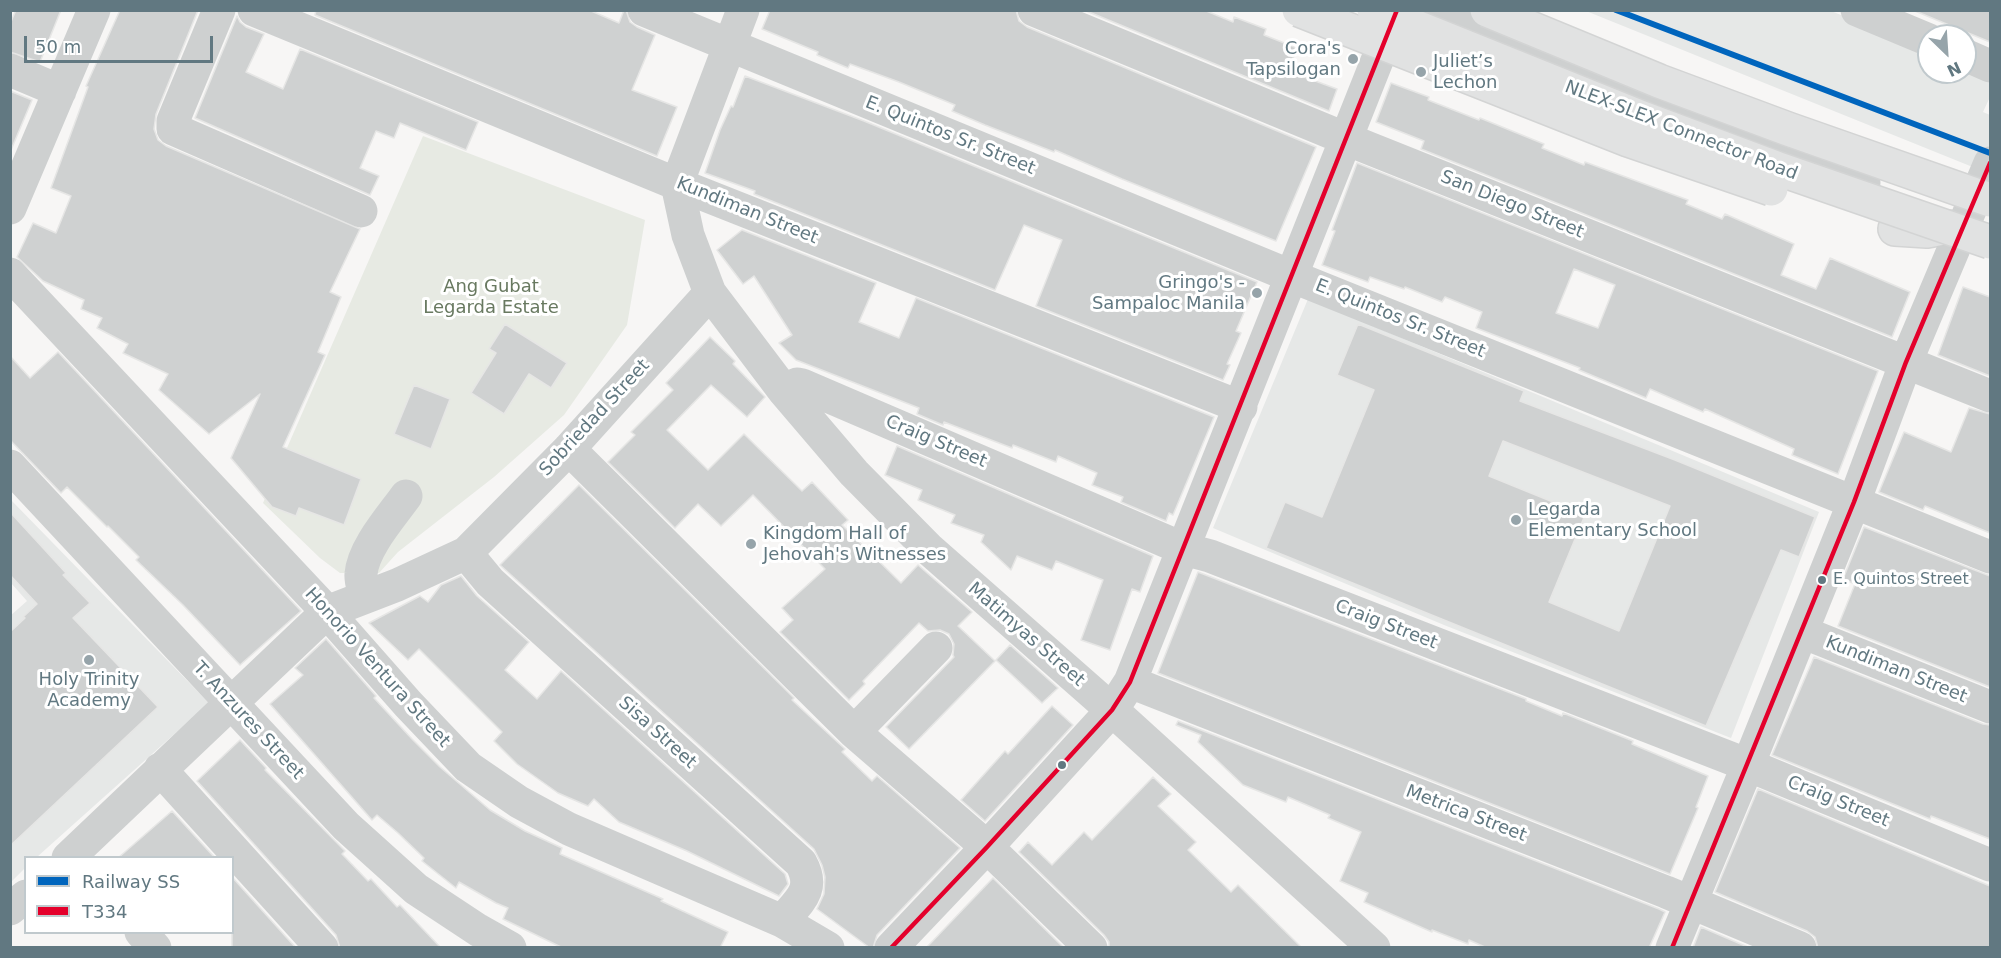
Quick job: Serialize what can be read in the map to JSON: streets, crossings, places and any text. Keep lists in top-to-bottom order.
{
  "streets": {
    "highway": ["NLEX-SLEX Connector Road"],
    "street": [
      "E. Quintos Sr. Street",
      "San Diego Street",
      "Kundiman Street",
      "Sobriedad Street",
      "Craig Street",
      "Matimyas Street",
      "Honorio Ventura Street",
      "T. Anzures Street",
      "Sisa Street",
      "Metrica Street"
    ]
  },
  "crossings": [
    ["Sobriedad Street", "Matimyas Street"],
    ["Sobriedad Street", "Honorio Ventura Street"],
    ["Sobriedad Street", "T. Anzures Street"],
    ["Sobriedad Street", "Sisa Street"],
    ["Craig Street", "Matimyas Street"],
    ["Honorio Ventura Street", "Sisa Street"]
  ],
  "parks": ["Ang Gubat Legarda Estate"],
  "places": [
    "Cora's Tapsilogan",
    "Juliet’s Lechon",
    "Gringo's - Sampaloc Manila",
    "Legarda Elementary School",
    "Kingdom Hall of Jehovah's Witnesses",
    "E. Quintos Street",
    "Holy Trinity Academy"
  ],
  "lines": ["rail line SS", "transit line T334"],
  "legend": ["Railway SS", "T334"],
  "scale_bar": "50 m",
  "north": "bottom right"
}
